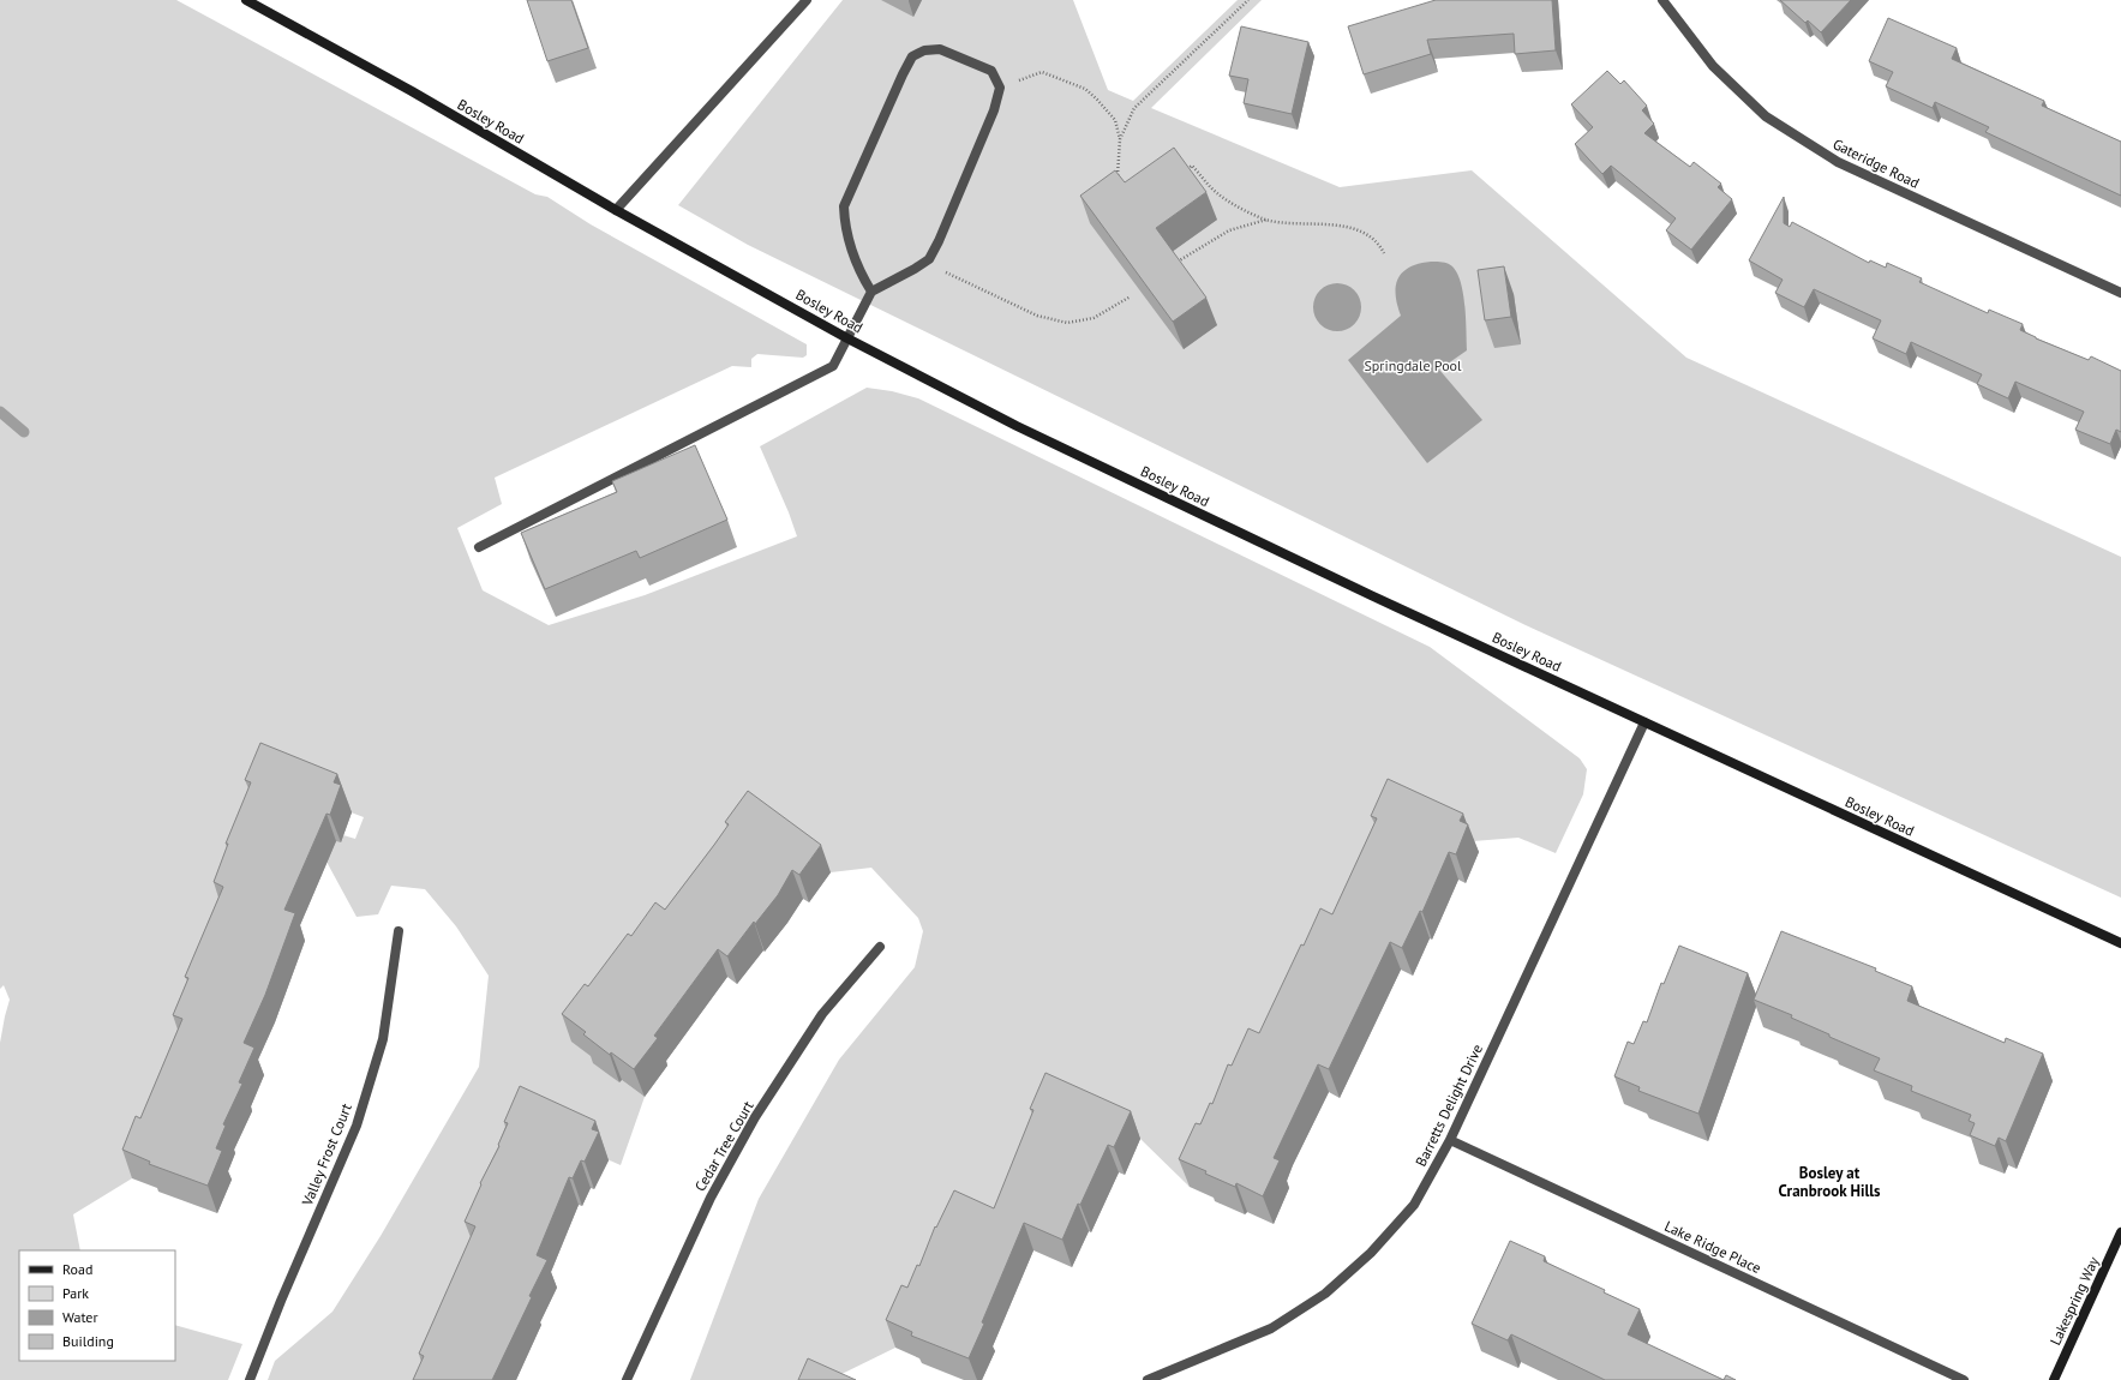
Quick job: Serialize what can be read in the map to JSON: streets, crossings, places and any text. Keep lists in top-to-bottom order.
{
  "streets": {
    "street": [
      "Bosley Road",
      "Gateridge Road",
      "Barretts Delight Drive",
      "Cedar Tree Court",
      "Valley Frost Court",
      "Lake Ridge Place",
      "Lakespring Way"
    ]
  },
  "crossings": [
    ["Bosley Road", "Barretts Delight Drive"],
    ["Barretts Delight Drive", "Lake Ridge Place"]
  ],
  "districts": ["Bosley at Cranbrook Hills"],
  "parks": ["Springdale Pool"],
  "legend": [
    "Road",
    "Park",
    "Water",
    "Building"
  ]
}
